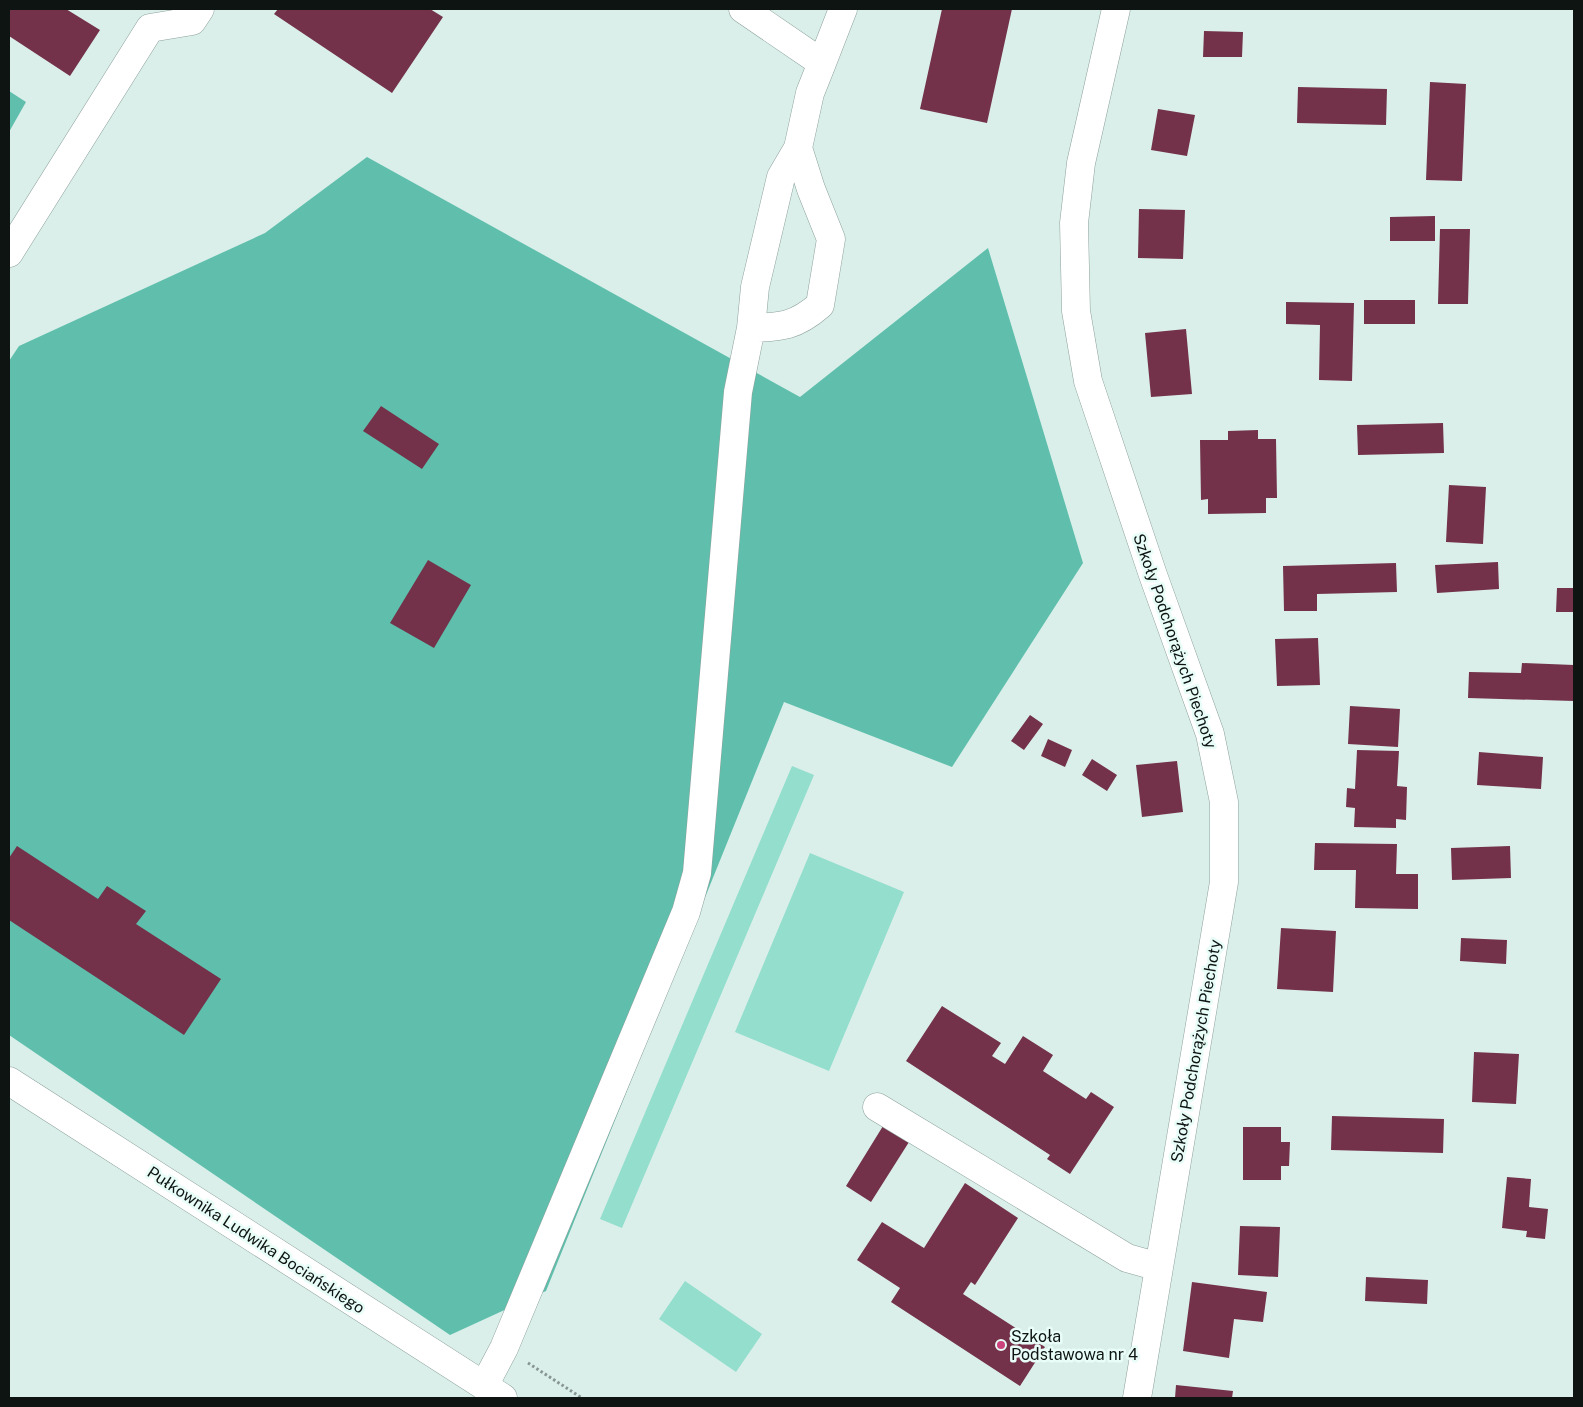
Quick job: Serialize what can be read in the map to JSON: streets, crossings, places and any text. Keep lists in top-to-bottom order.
{
  "streets": {
    "street": ["Szkoły Podchorążych Piechoty", "Pułkownika Ludwika Bociańskiego"]
  },
  "places": ["Szkoła Podstawowa nr 4"]
}
